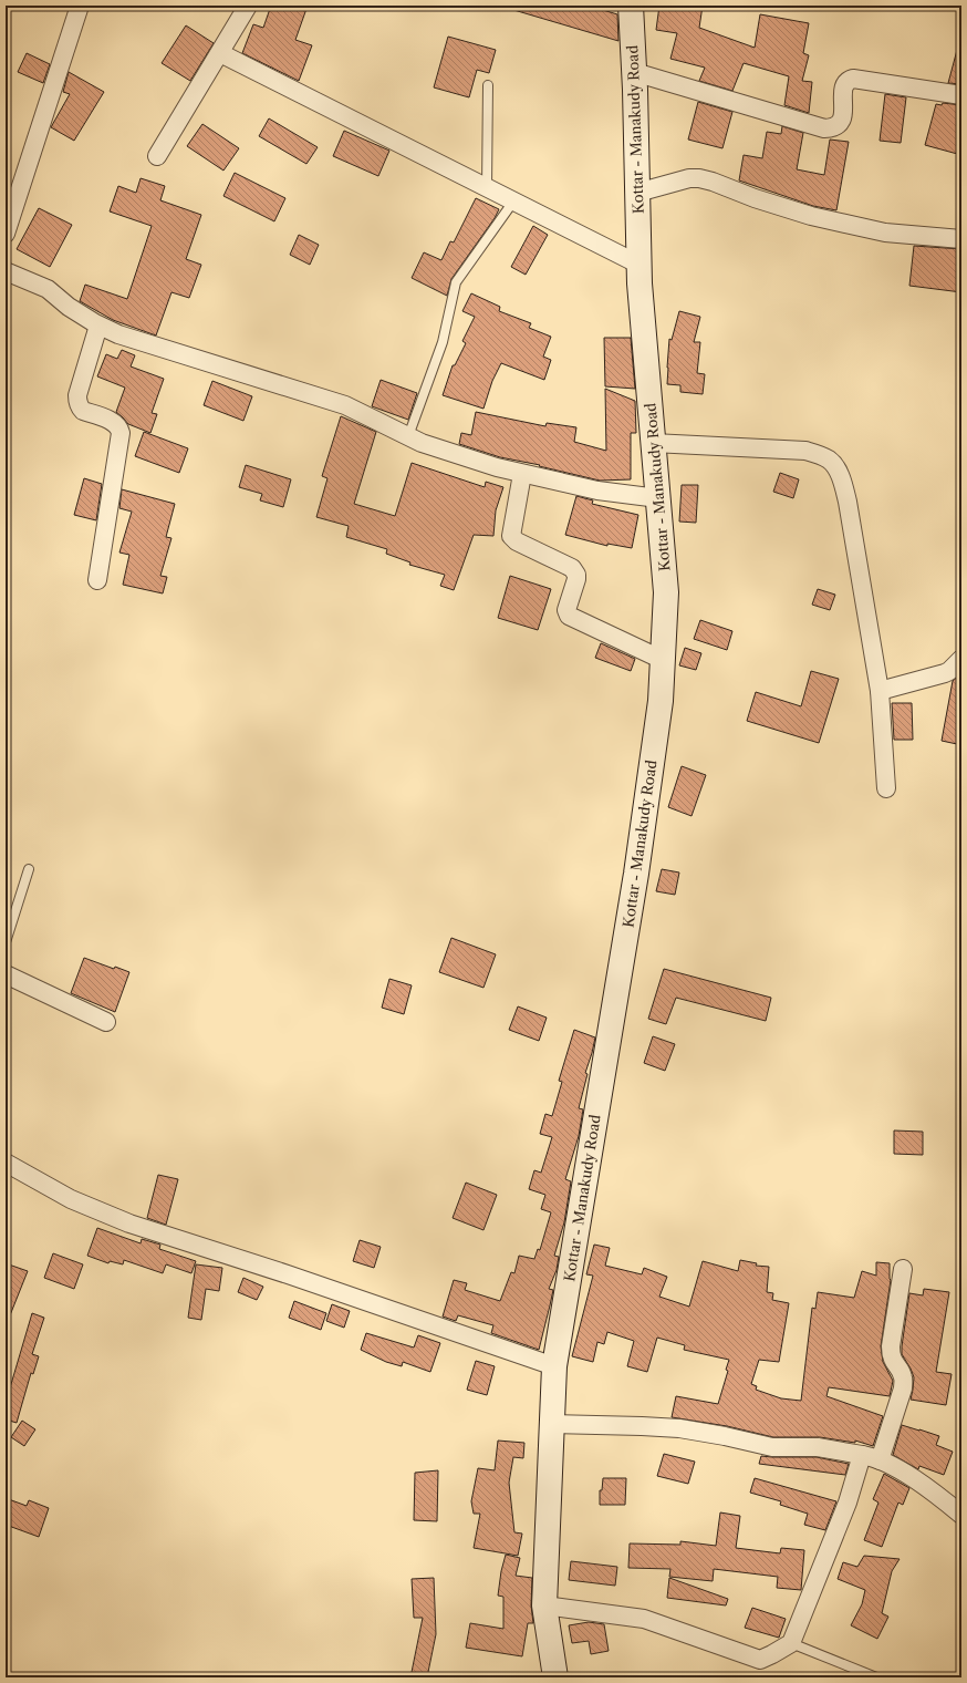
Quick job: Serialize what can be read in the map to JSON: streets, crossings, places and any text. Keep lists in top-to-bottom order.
{
  "streets": {
    "main road": ["Kottar - Manakudy Road"]
  }
}
